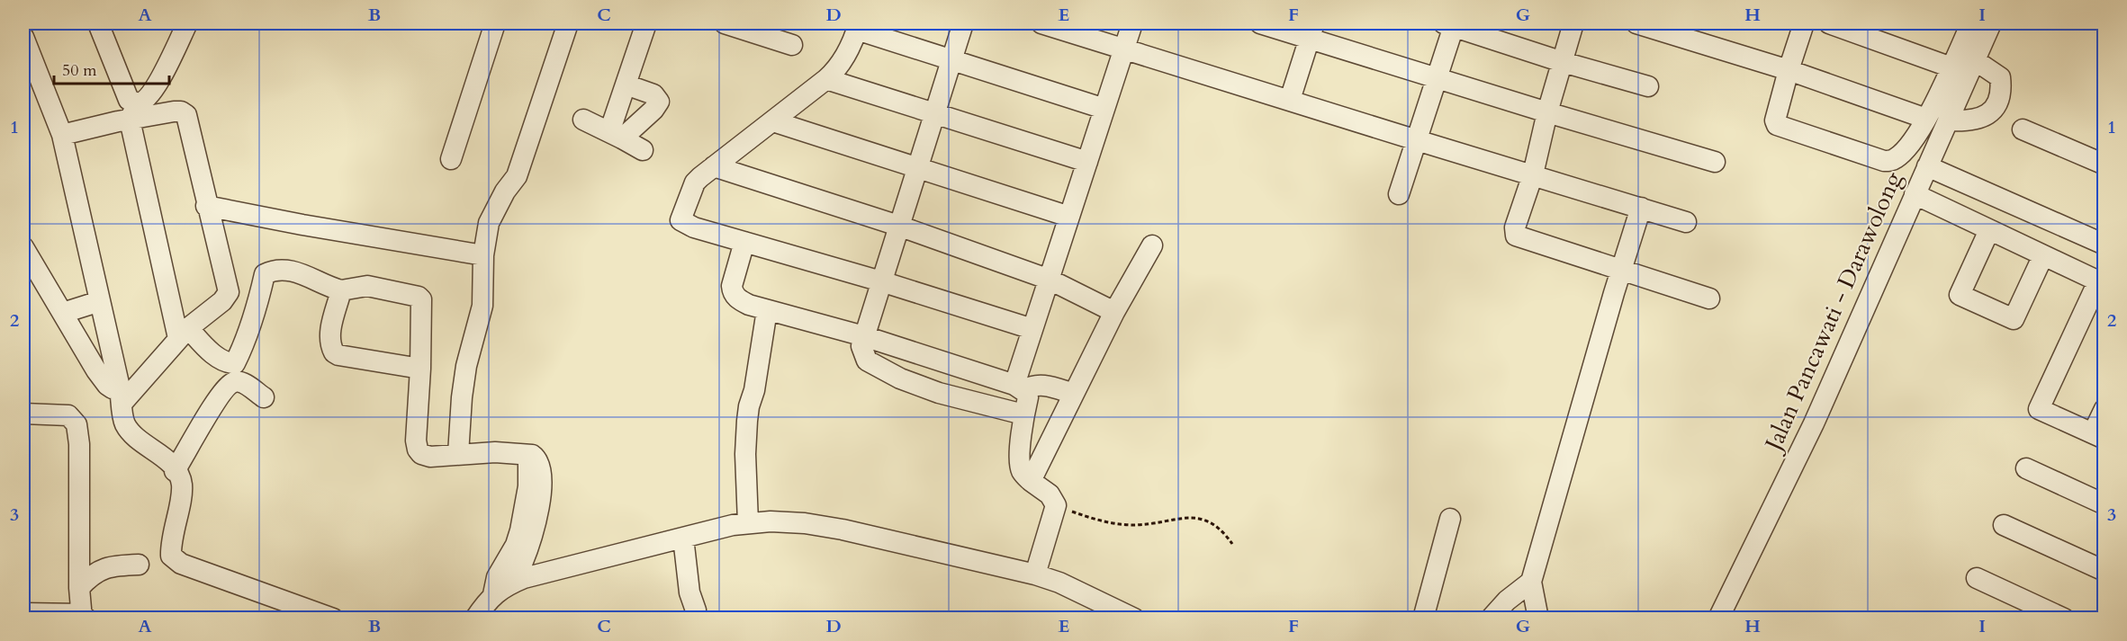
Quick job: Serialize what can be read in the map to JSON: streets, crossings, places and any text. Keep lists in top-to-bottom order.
{
  "streets": {
    "street": ["Jalan Pancawati - Darawolong"]
  },
  "scale_bar": "50 m",
  "grid": {
    "columns": [
      "A",
      "B",
      "C",
      "D",
      "E",
      "F",
      "G",
      "H",
      "I"
    ],
    "rows": ["1", "2", "3"]
  }
}
